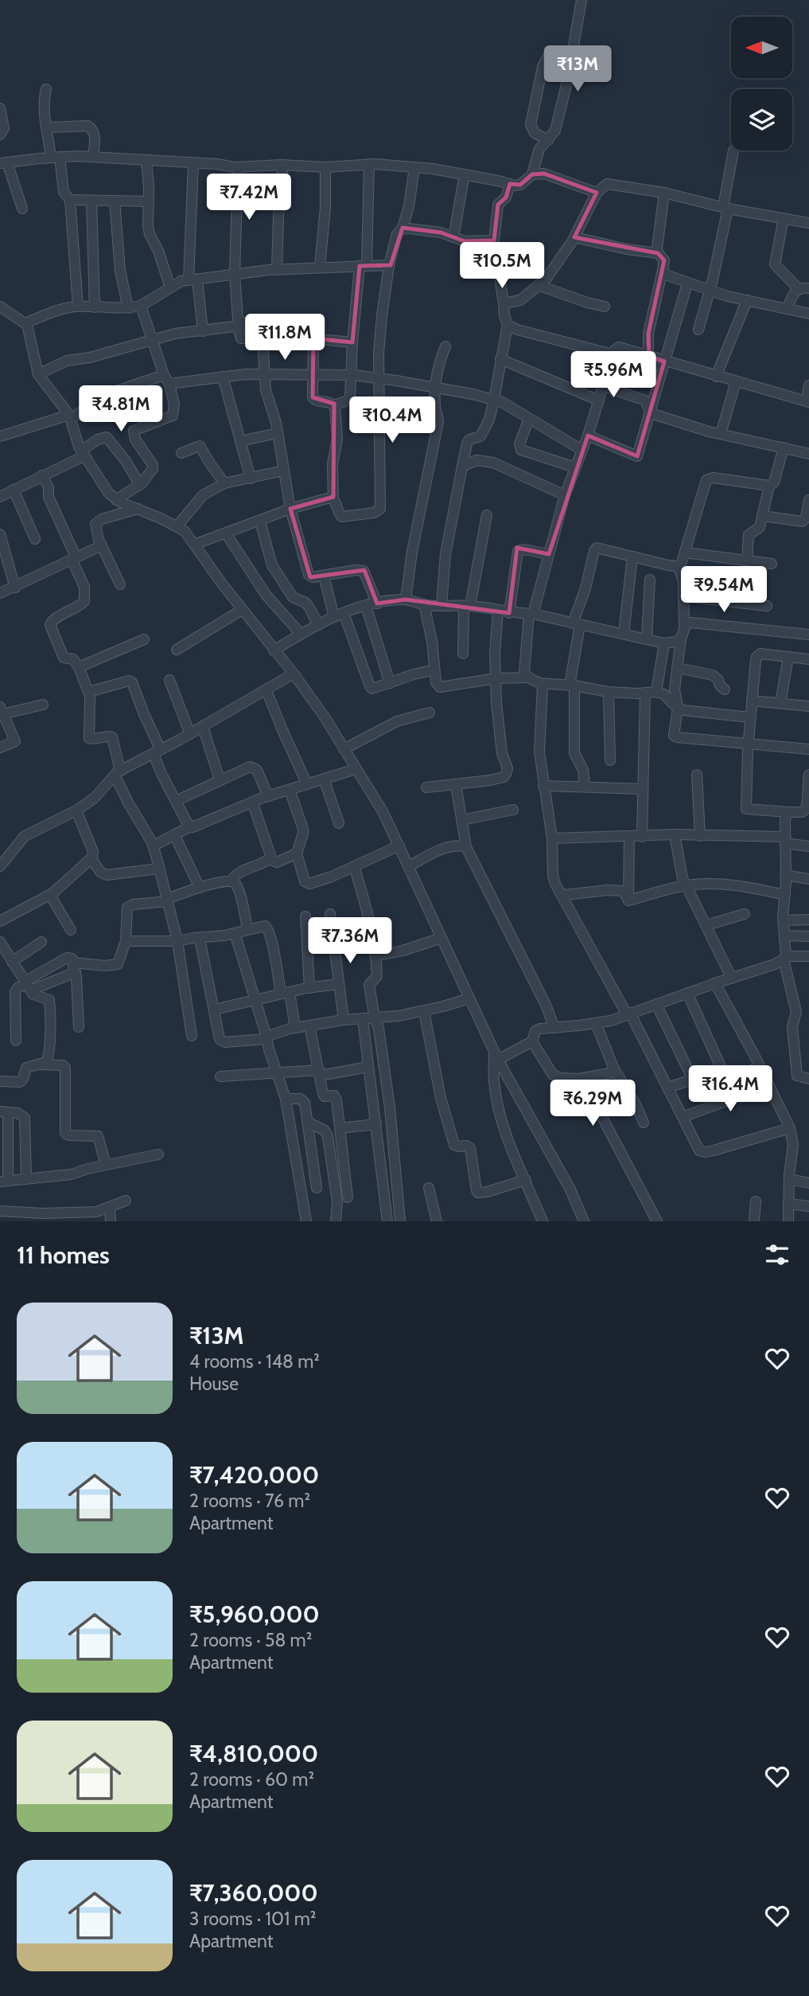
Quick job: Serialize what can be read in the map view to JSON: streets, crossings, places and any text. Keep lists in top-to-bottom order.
{
  "north": "left",
  "page": {
    "price": [
      "₹13M",
      "₹7.42M",
      "₹10.5M",
      "₹11.8M",
      "₹5.96M",
      "₹4.81M",
      "₹10.4M",
      "₹9.54M",
      "₹7.36M",
      "₹16.4M",
      "₹6.29M"
    ],
    "heading": "11 homes",
    "list": [
      {
        "name": "₹13M",
        "note": "4 rooms · 148 m² · House"
      },
      {
        "name": "₹7,420,000",
        "note": "2 rooms · 76 m² · Apartment"
      },
      {
        "name": "₹5,960,000",
        "note": "2 rooms · 58 m² · Apartment"
      },
      {
        "name": "₹4,810,000",
        "note": "2 rooms · 60 m² · Apartment"
      },
      {
        "name": "₹7,360,000",
        "note": "3 rooms · 101 m² · Apartment"
      }
    ]
  }
}
